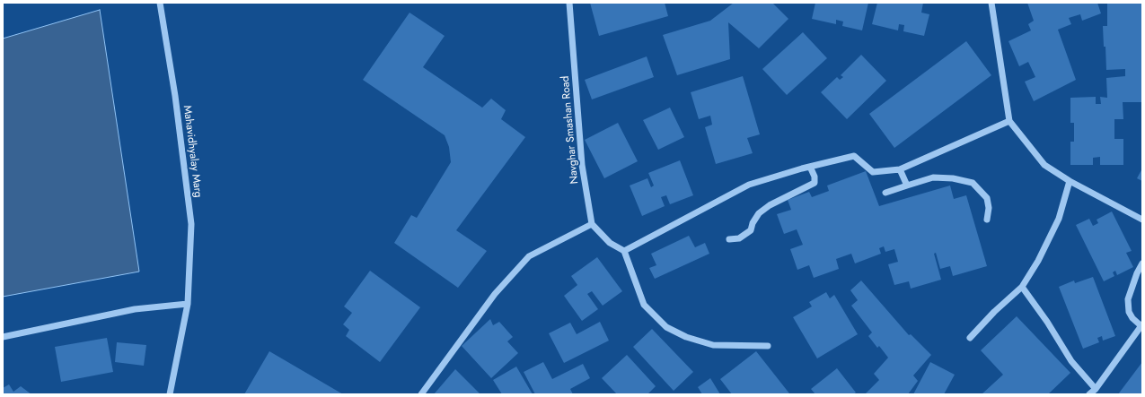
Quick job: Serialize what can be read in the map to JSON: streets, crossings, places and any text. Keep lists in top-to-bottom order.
{
  "streets": {
    "street": ["Navghar Smashan Road", "Mahavidhyalay Marg"]
  }
}
